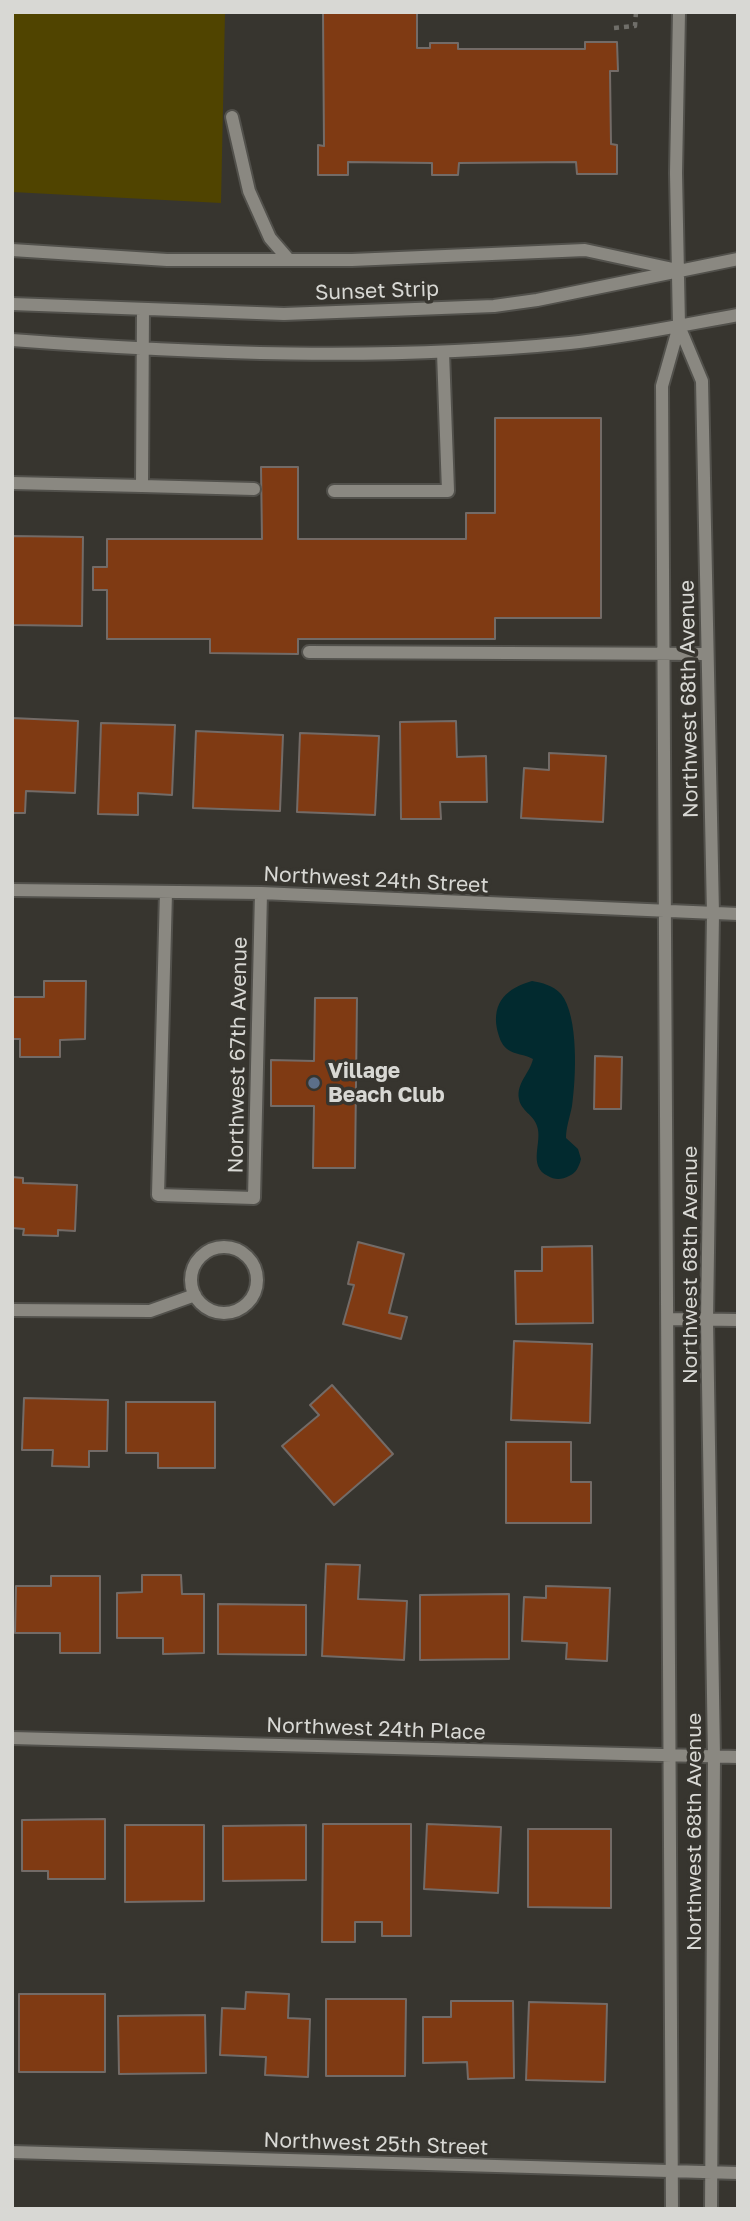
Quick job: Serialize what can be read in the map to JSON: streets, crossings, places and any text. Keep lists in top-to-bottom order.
{
  "streets": {
    "street": [
      "Sunset Strip",
      "Northwest 68th Avenue",
      "Northwest 24th Street",
      "Northwest 67th Avenue",
      "Northwest 24th Place",
      "Northwest 25th Street"
    ]
  },
  "crossings": [
    ["Sunset Strip", "Northwest 68th Avenue"],
    ["Northwest 68th Avenue", "Northwest 24th Street"],
    ["Northwest 68th Avenue", "Northwest 24th Place"],
    ["Northwest 68th Avenue", "Northwest 25th Street"],
    ["Northwest 24th Street", "Northwest 67th Avenue"]
  ],
  "places": ["Village Beach Club"]
}
